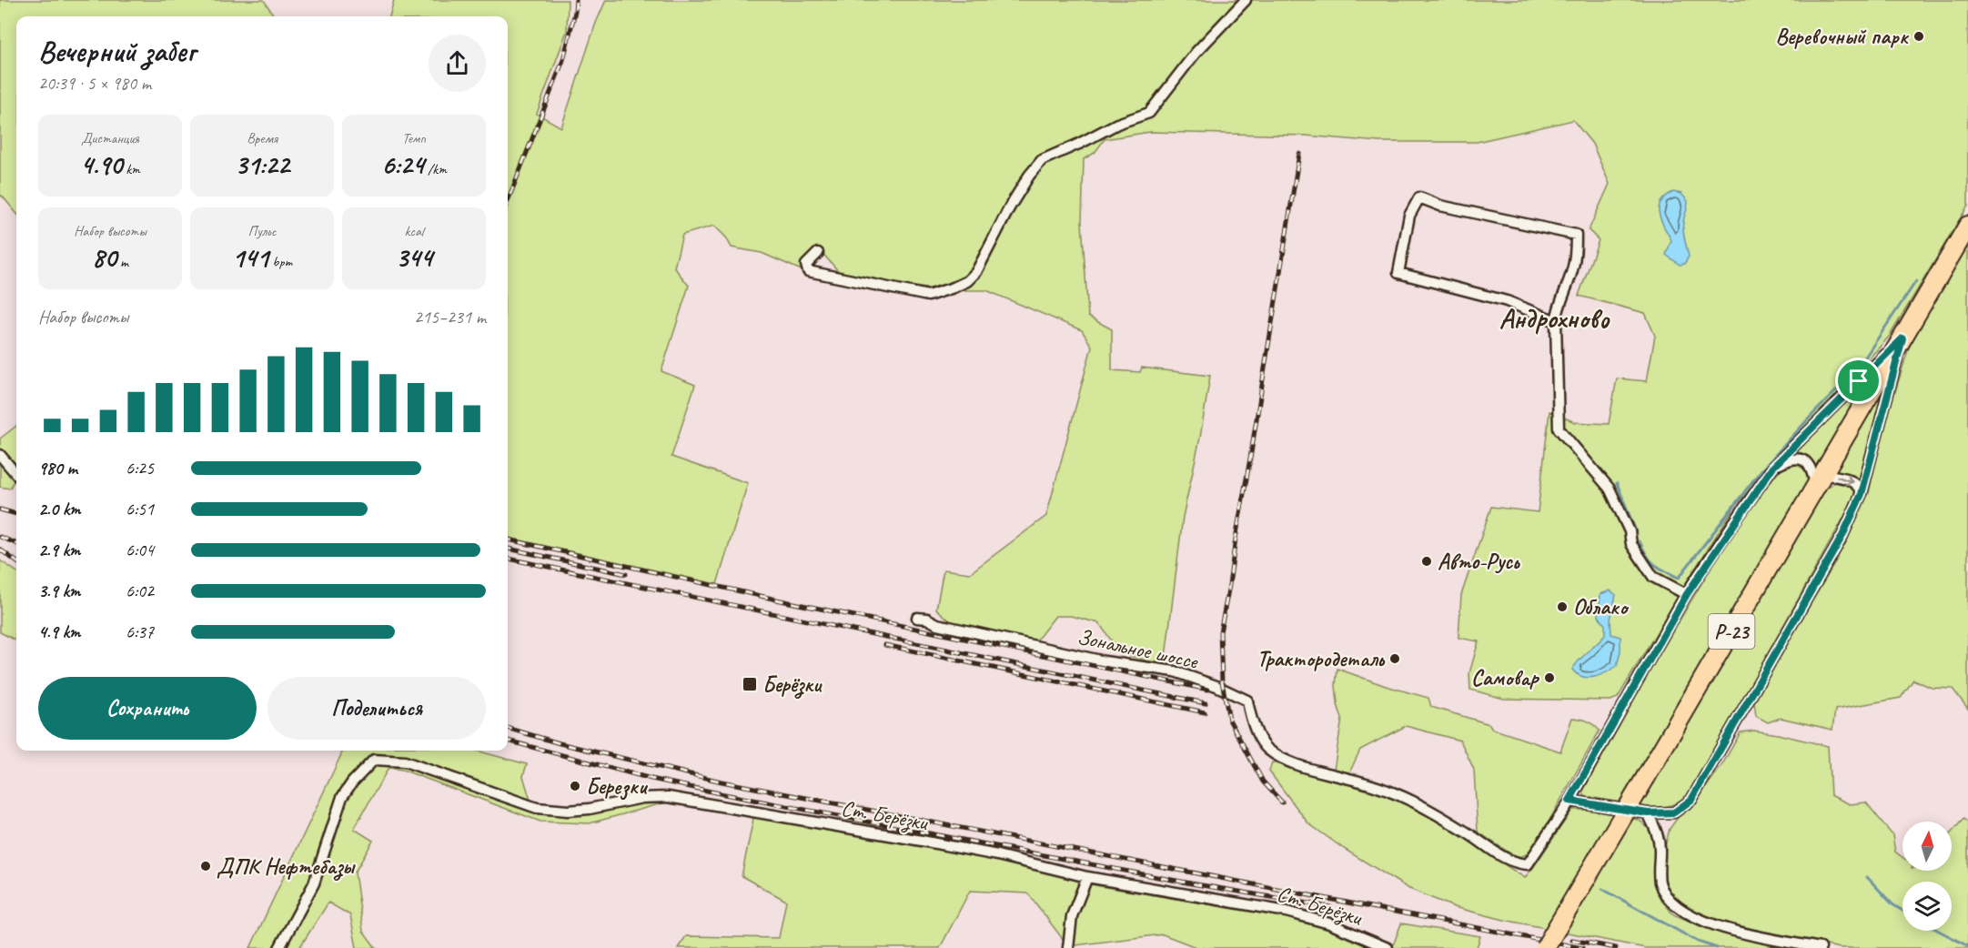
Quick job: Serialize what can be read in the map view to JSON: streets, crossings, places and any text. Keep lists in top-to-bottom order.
{
  "streets": {
    "highway": ["Р-23"],
    "street": ["Зональное шоссе", "Ст. Берёзки"]
  },
  "districts": ["Андрохново"],
  "places": {
    "other": [
      "Веревочный парк",
      "Авто-Русь",
      "Облако",
      "Трактородеталь",
      "Самовар",
      "Березки",
      "ДПК Нефтебазы"
    ],
    "transit": ["Берёзки"]
  },
  "north": "top",
  "page": {
    "heading": ["Вечерний забег", "20:39 · 5 × 980 m"],
    "stats": [
      ["Дистанция", "4.90 km"],
      ["Время", "31:22"],
      ["Темп", "6:24 /km"],
      ["Набор высоты", "80 m"],
      ["Пульс", "141 bpm"],
      ["kcal", "344"]
    ],
    "chart": ["Набор высоты", "215–231 m"],
    "list": [
      {
        "name": "980 m",
        "note": "6:25"
      },
      {
        "name": "2.0 km",
        "note": "6:51"
      },
      {
        "name": "2.9 km",
        "note": "6:04"
      },
      {
        "name": "3.9 km",
        "note": "6:02"
      },
      {
        "name": "4.9 km",
        "note": "6:37"
      }
    ],
    "buttons": ["Сохранить", "Поделиться"]
  }
}
